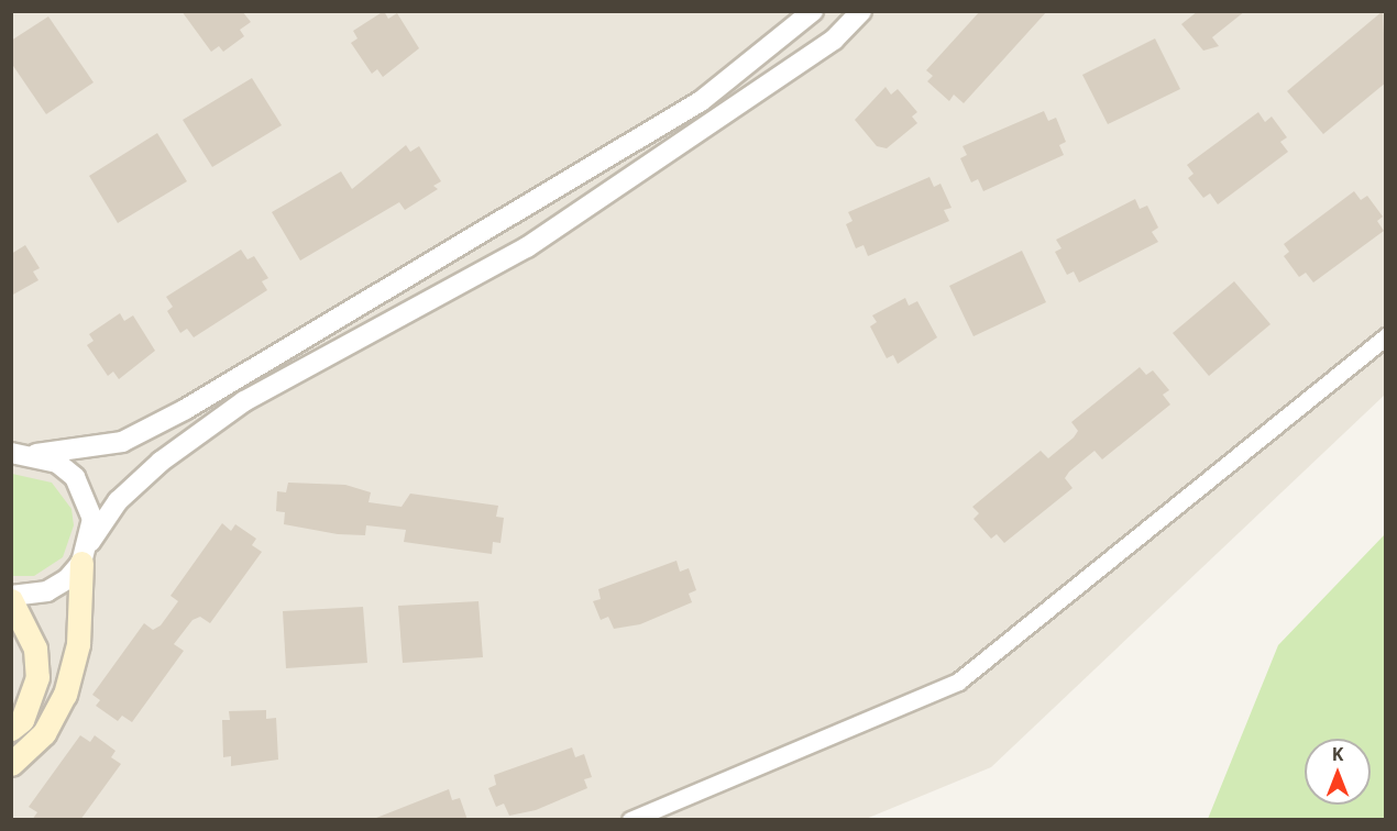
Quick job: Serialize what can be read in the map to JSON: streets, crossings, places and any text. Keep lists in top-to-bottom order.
{
  "north": "top"
}
